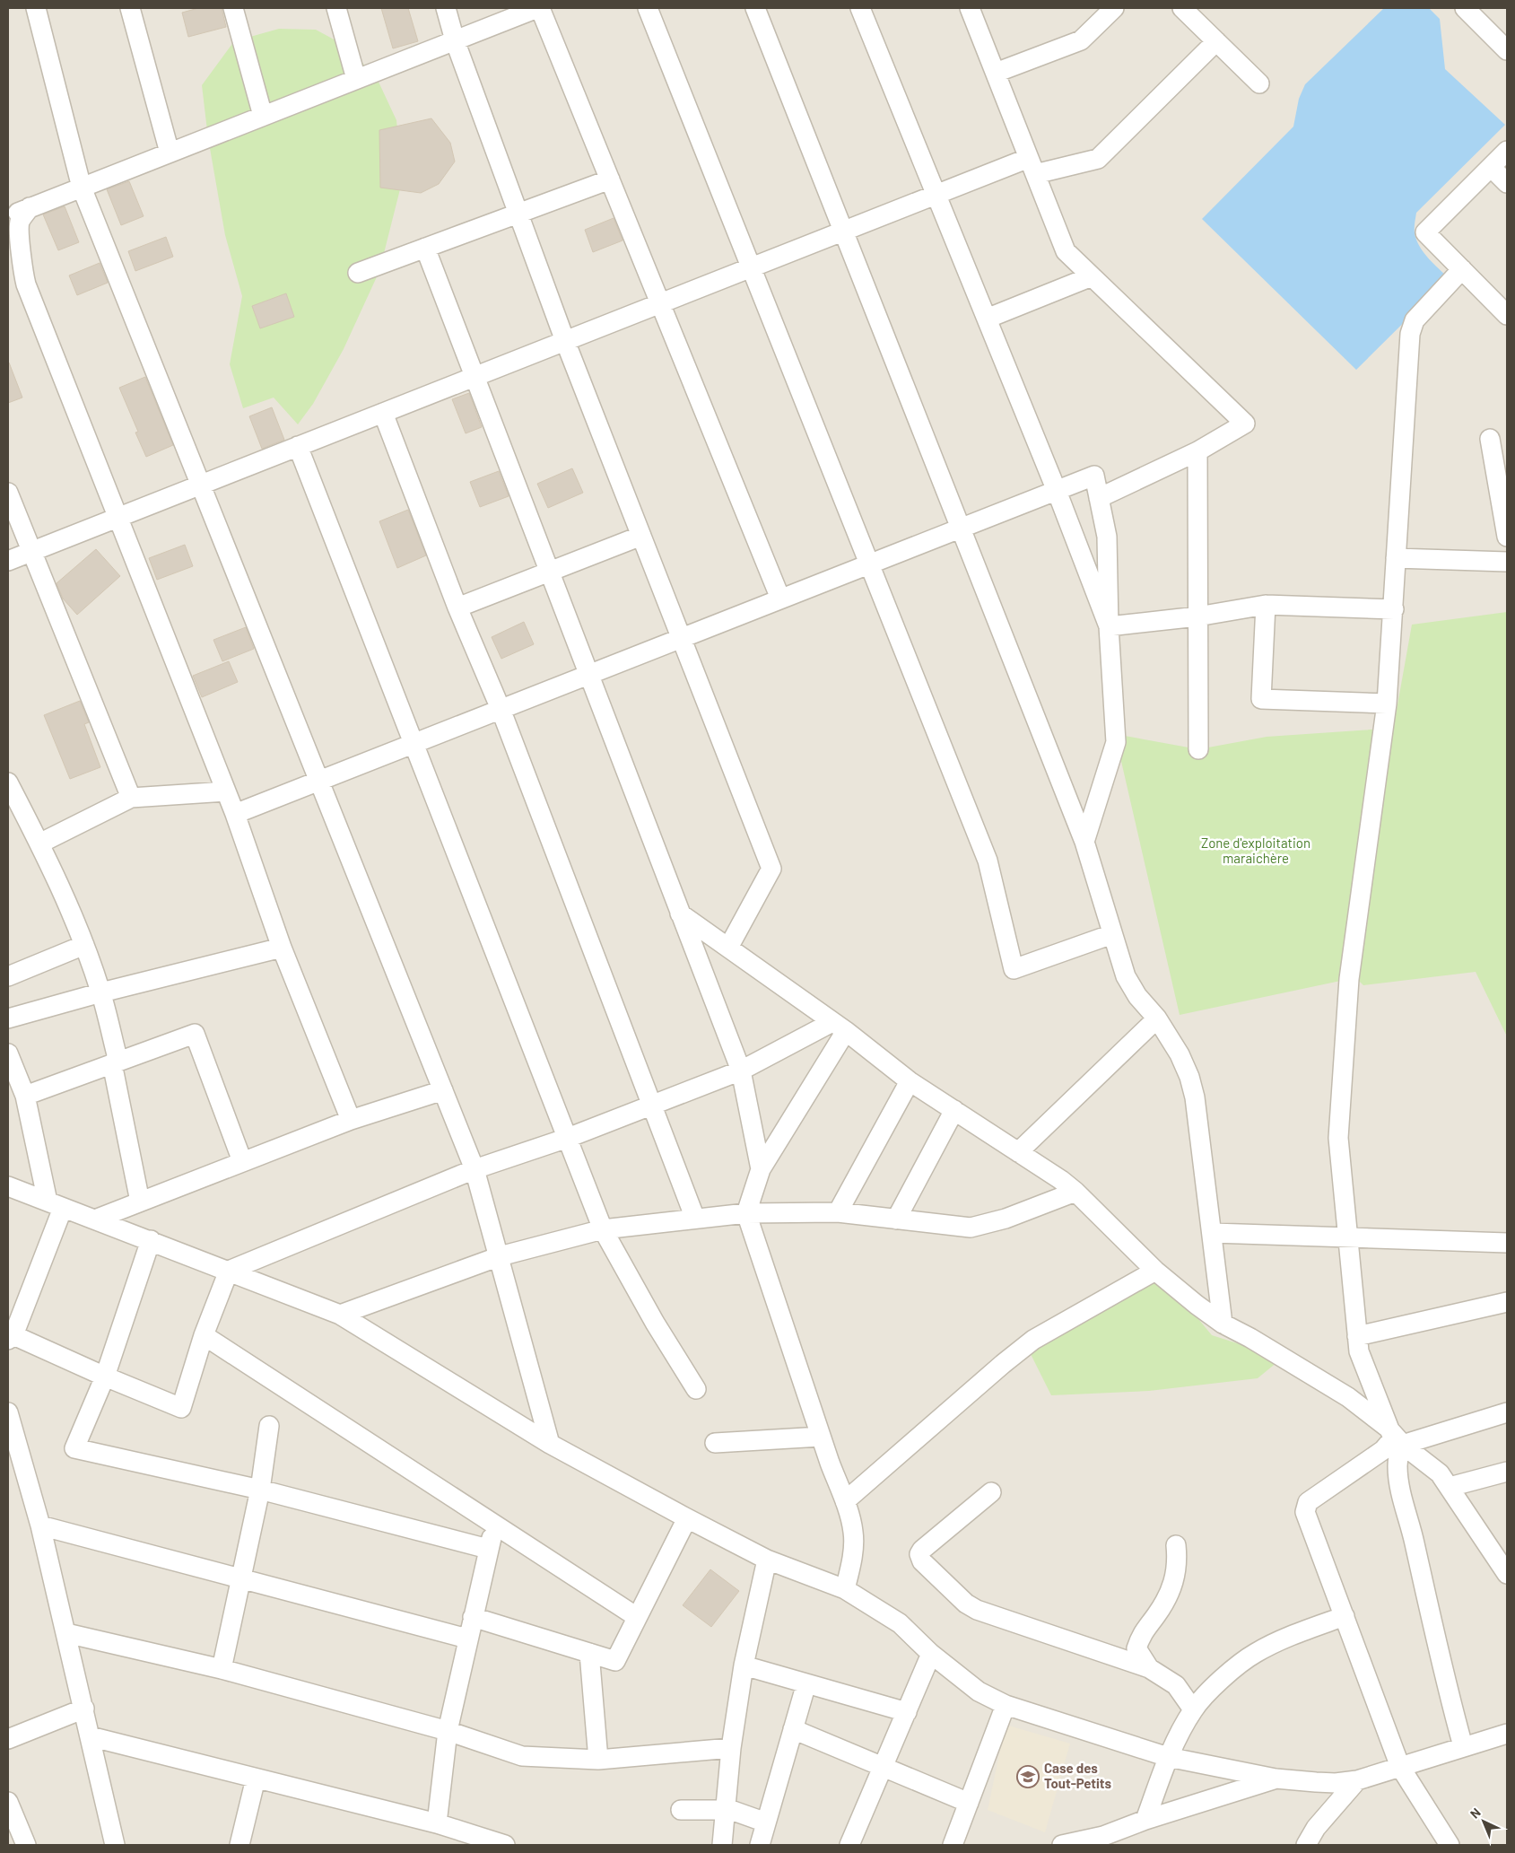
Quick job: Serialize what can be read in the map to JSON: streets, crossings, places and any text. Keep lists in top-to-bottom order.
{
  "parks": ["Zone d'exploitation maraichère"],
  "places": {
    "school or university": ["Case des Tout-Petits"]
  },
  "north": "top left"
}
